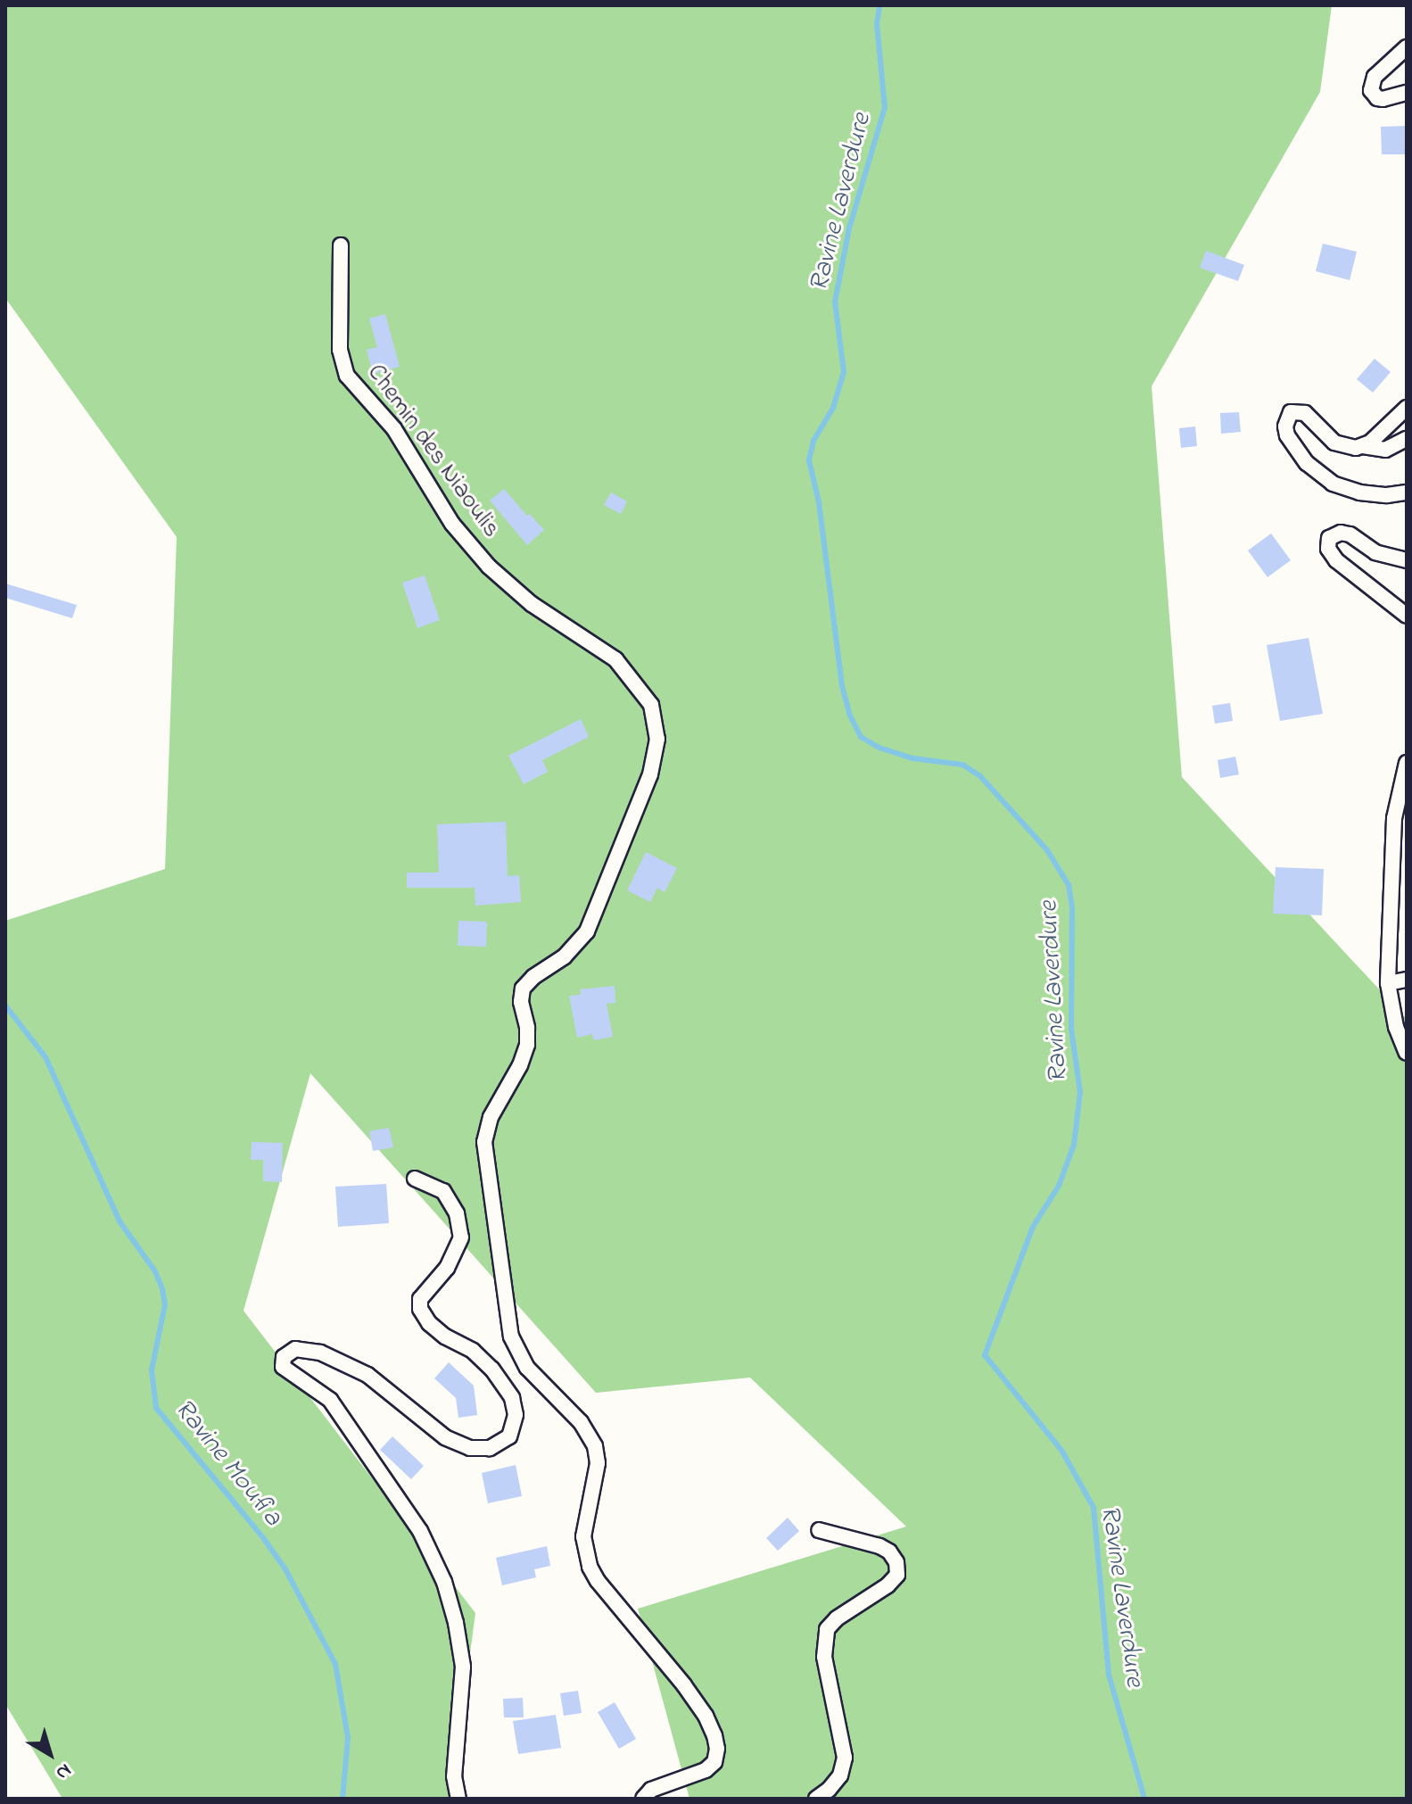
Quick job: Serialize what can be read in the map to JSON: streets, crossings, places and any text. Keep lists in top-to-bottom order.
{
  "streets": {
    "street": ["Chemin des Niaoulis"]
  },
  "water": ["Ravine Laverdure", "Ravine Moufia"],
  "north": "bottom right"
}
